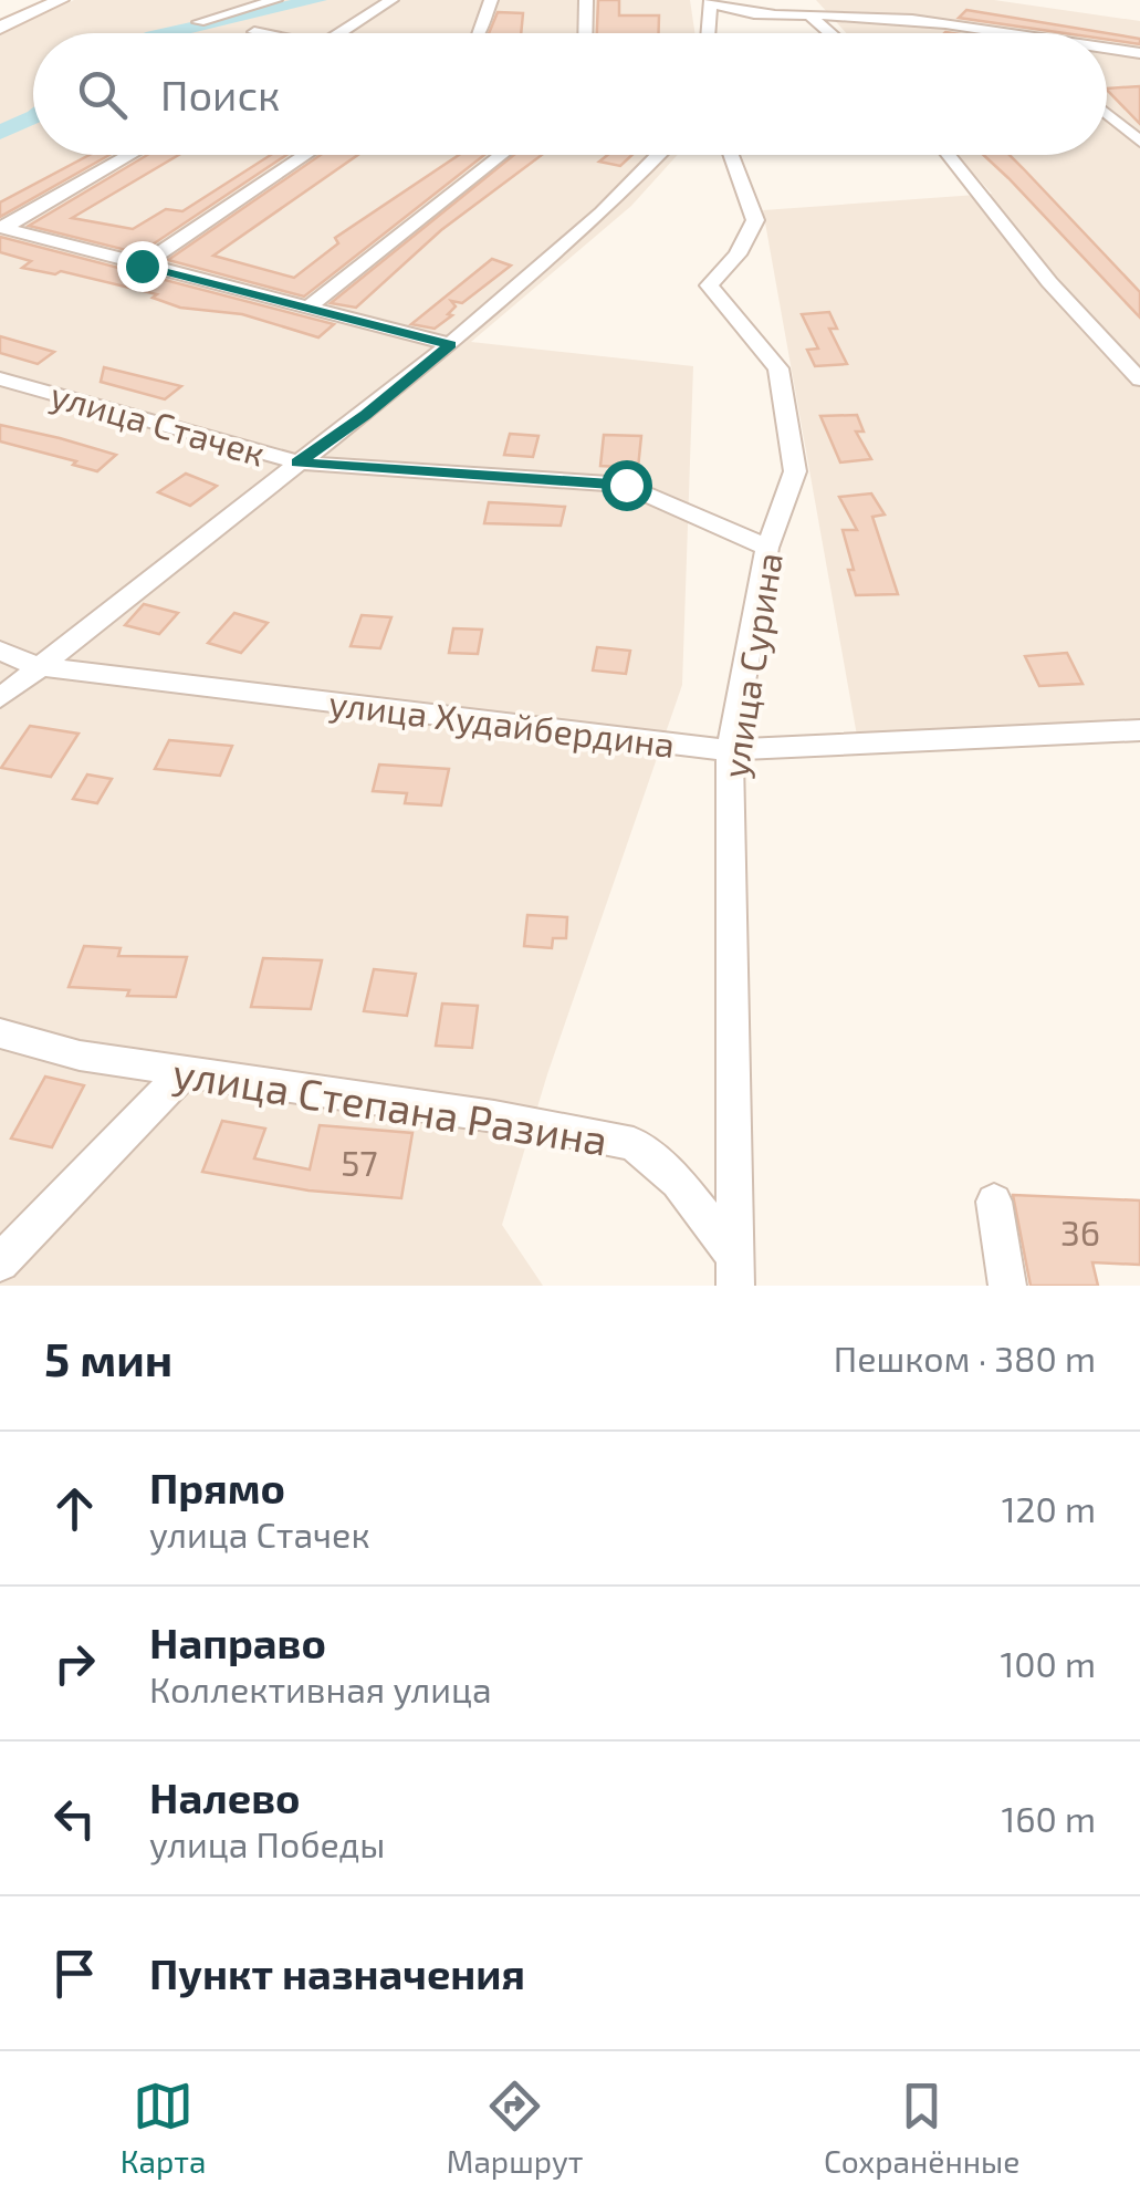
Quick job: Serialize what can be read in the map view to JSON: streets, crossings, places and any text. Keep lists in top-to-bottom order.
{
  "streets": {
    "street": [
      "улица Стачек",
      "улица Сурина",
      "улица Худайбердина",
      "улица Степана Разина"
    ]
  },
  "crossings": [
    ["улица Стачек", "улица Сурина"],
    ["улица Сурина", "улица Худайбердина"],
    ["улица Сурина", "улица Степана Разина"]
  ],
  "house_numbers": ["57", "36"],
  "page": {
    "search": "Поиск",
    "heading": ["5 мин", "Пешком · 380 m"],
    "list": [
      ["Прямо", "улица Стачек", "120 m"],
      ["Направо", "Коллективная улица", "100 m"],
      ["Налево", "улица Победы", "160 m"],
      "Пункт назначения"
    ],
    "nav": ["Карта", "Маршрут", "Сохранённые"]
  }
}
